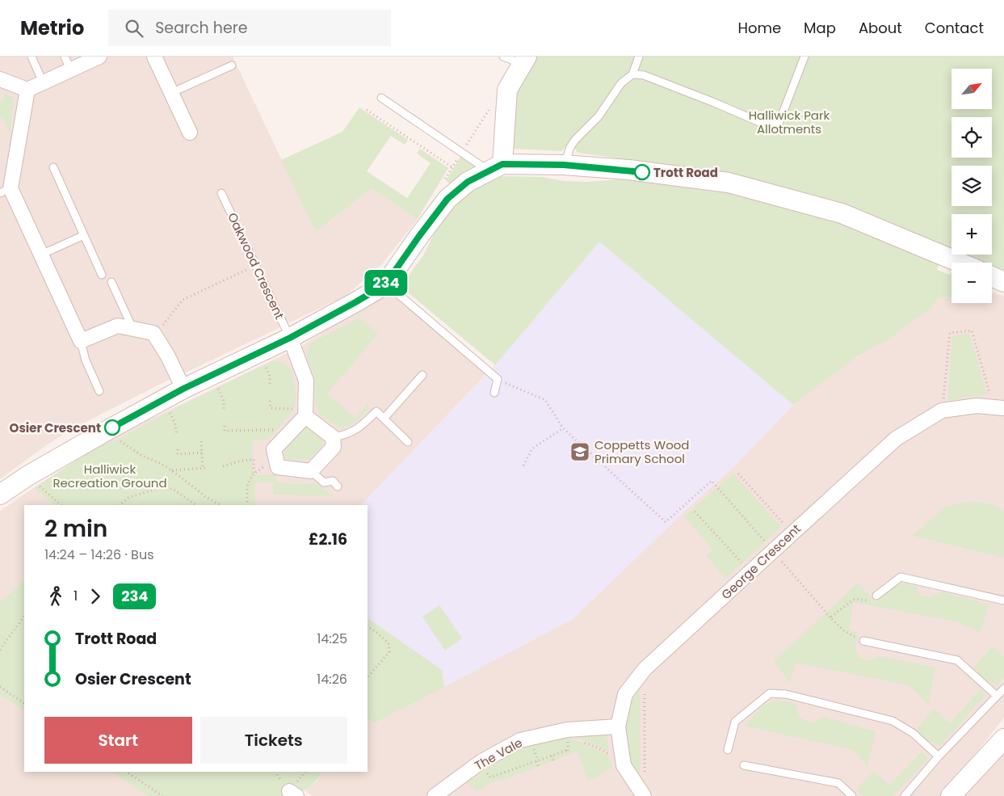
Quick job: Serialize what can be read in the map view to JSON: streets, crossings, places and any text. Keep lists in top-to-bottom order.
{
  "streets": {
    "street": ["George Crescent", "The Vale"],
    "lane": ["Oakwood Crescent"]
  },
  "crossings": [
    ["George Crescent", "The Vale"]
  ],
  "parks": ["Halliwick Park Allotments", "Halliwick Recreation Ground"],
  "places": {
    "other": ["Trott Road", "Osier Crescent"],
    "school or university": ["Coppetts Wood Primary School"]
  },
  "lines": ["bus line 234"],
  "north": "top right",
  "page": {
    "header": "Metrio",
    "search": "Search here",
    "nav": [
      "Home",
      "Map",
      "About",
      "Contact"
    ],
    "on_map": "234",
    "map_buttons": ["+", "−"],
    "heading": ["2 min", "14:24 – 14:26 · Bus", "£2.16"],
    "legs": ["1", "234"],
    "list": [
      {
        "name": "Trott Road",
        "value": "14:25"
      },
      {
        "name": "Osier Crescent",
        "value": "14:26"
      }
    ],
    "buttons": ["Start", "Tickets"]
  }
}
